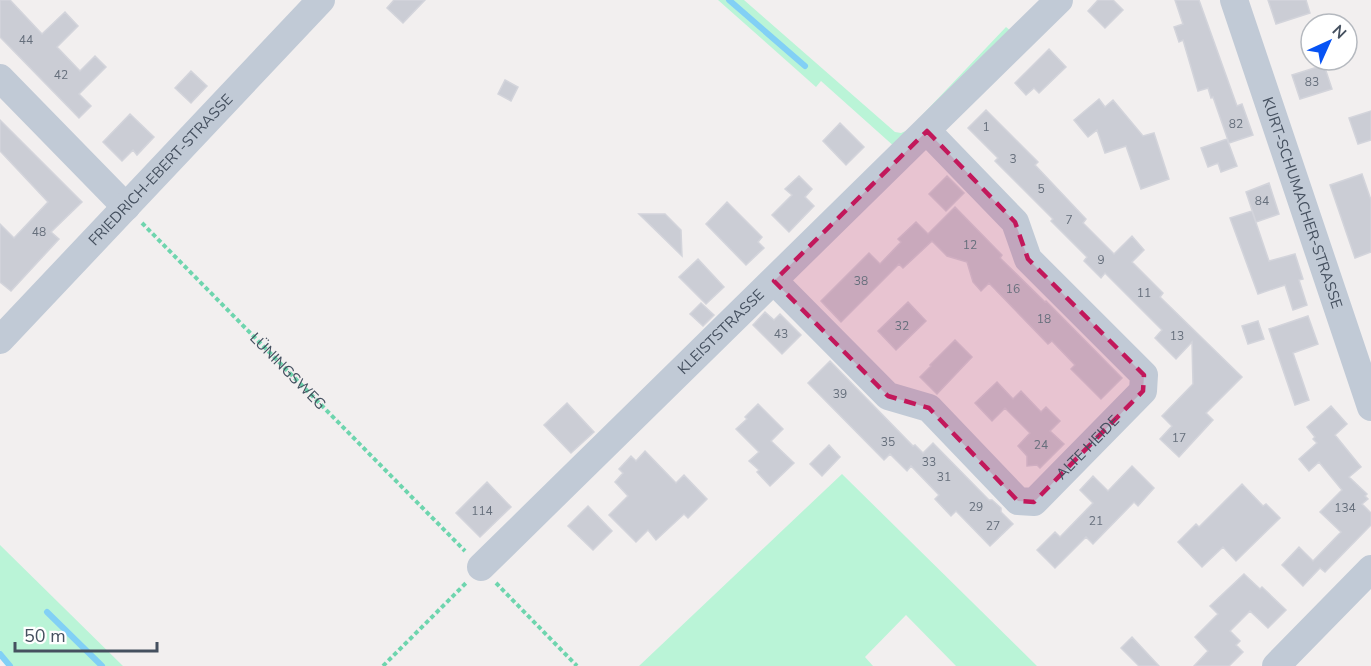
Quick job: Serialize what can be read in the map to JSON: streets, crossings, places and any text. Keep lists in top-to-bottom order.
{
  "streets": {
    "street": [
      "FRIEDRICH-EBERT-STRASSE",
      "KURT-SCHUMACHER-STRASSE",
      "KLEISTSTRASSE",
      "ALTE HEIDE"
    ],
    "path": ["LÜNINGSWEG"]
  },
  "crossings": [
    ["FRIEDRICH-EBERT-STRASSE", "LÜNINGSWEG"],
    ["KLEISTSTRASSE", "LÜNINGSWEG"],
    ["KLEISTSTRASSE", "ALTE HEIDE"]
  ],
  "house_numbers": [
    "44",
    "42",
    "83",
    "82",
    "1",
    "3",
    "5",
    "84",
    "7",
    "48",
    "12",
    "9",
    "38",
    "16",
    "11",
    "18",
    "32",
    "43",
    "13",
    "39",
    "17",
    "35",
    "24",
    "33",
    "31",
    "29",
    "134",
    "114",
    "21",
    "27"
  ],
  "scale_bar": "50 m",
  "north": "top right"
}
